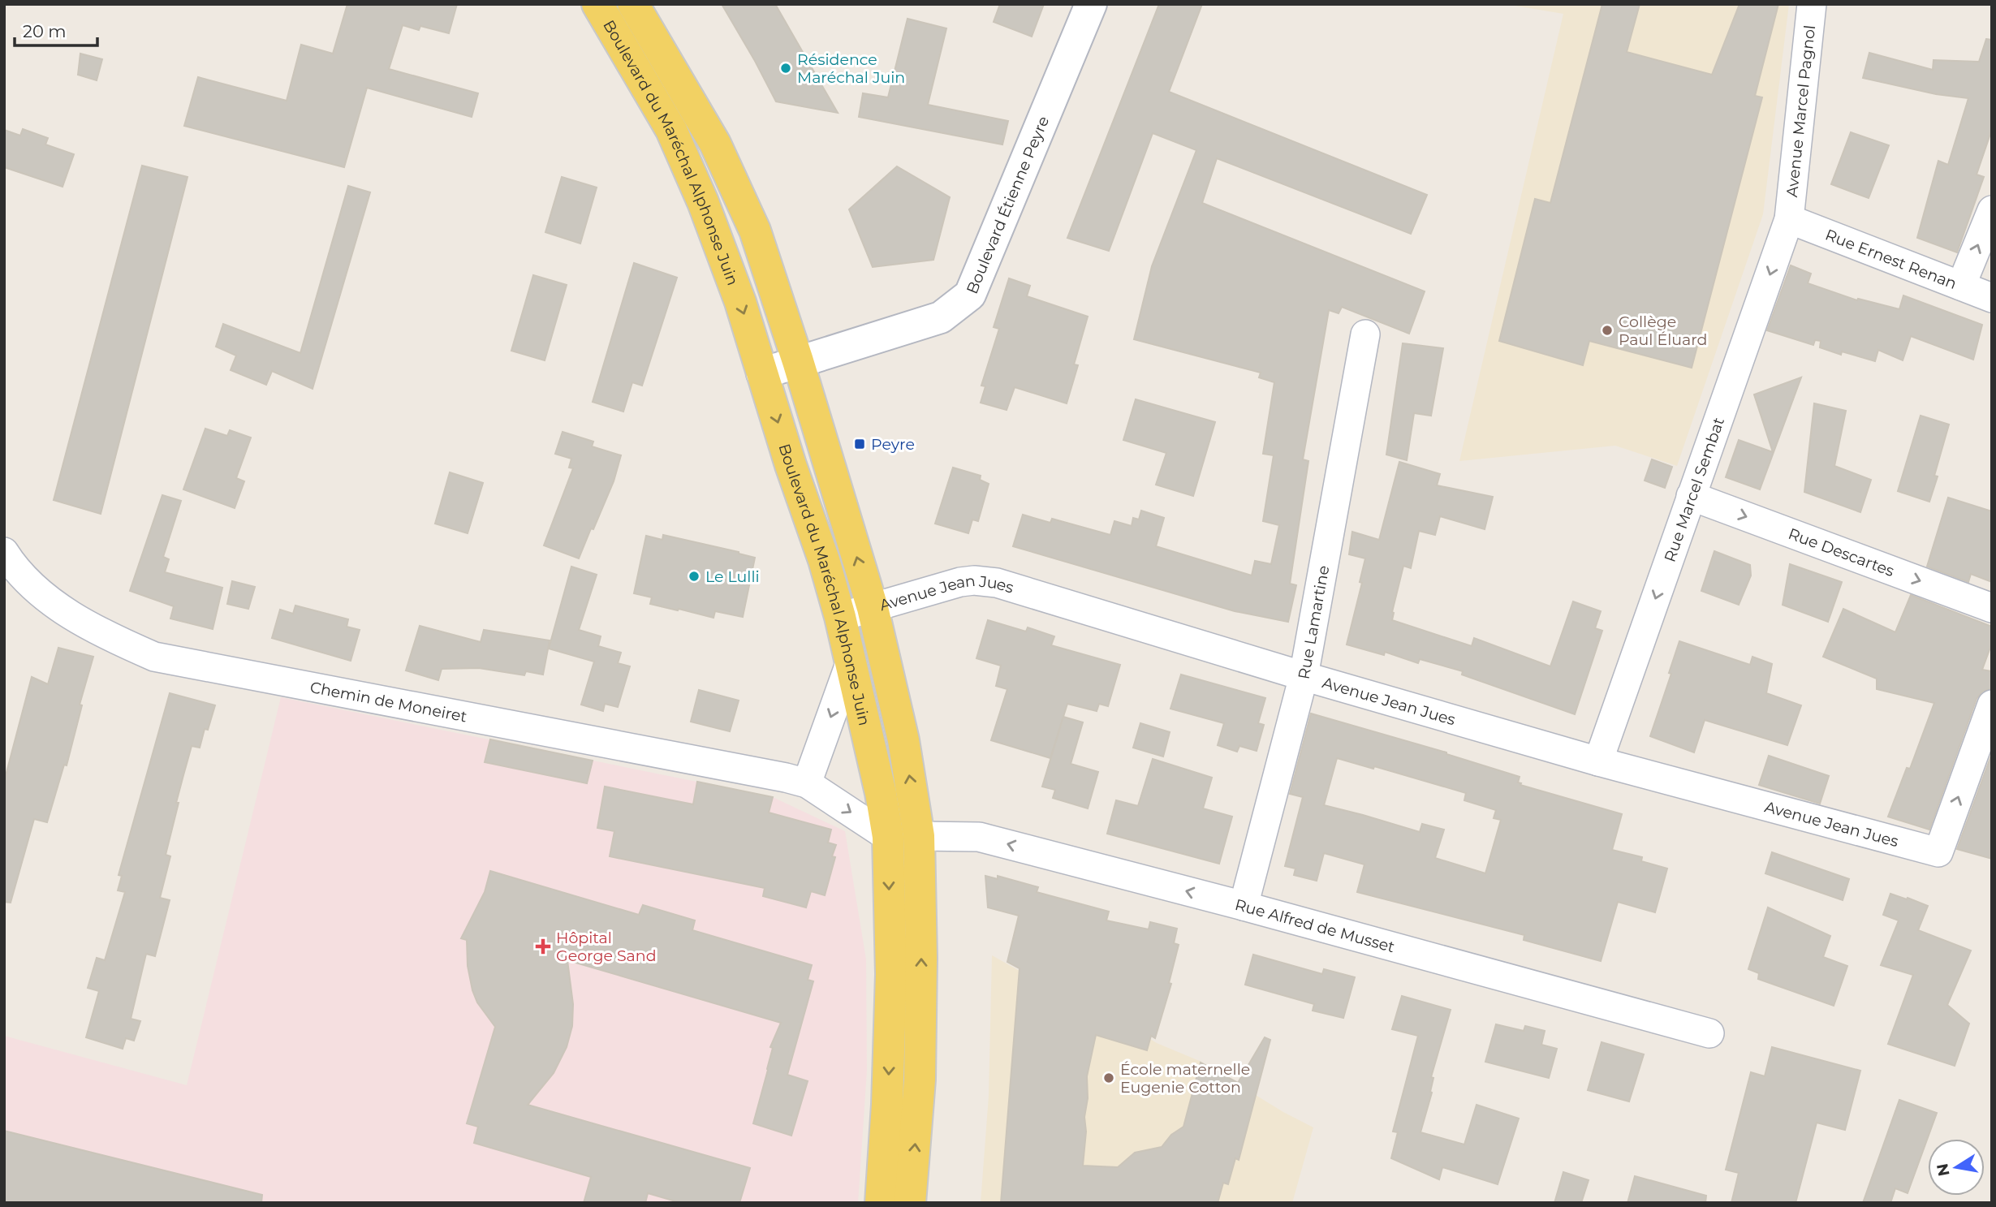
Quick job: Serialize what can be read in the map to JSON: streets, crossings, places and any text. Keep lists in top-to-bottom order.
{
  "streets": {
    "main road": ["Boulevard du Maréchal Alphonse Juin"],
    "street": [
      "Avenue Marcel Pagnol",
      "Boulevard Étienne Peyre",
      "Rue Ernest Renan",
      "Rue Marcel Sembat",
      "Rue Descartes",
      "Avenue Jean Jues",
      "Rue Lamartine",
      "Chemin de Moneiret",
      "Rue Alfred de Musset"
    ]
  },
  "crossings": [
    ["Avenue Marcel Pagnol", "Rue Ernest Renan"],
    ["Avenue Marcel Pagnol", "Rue Marcel Sembat"],
    ["Boulevard du Maréchal Alphonse Juin", "Boulevard Étienne Peyre"],
    ["Boulevard du Maréchal Alphonse Juin", "Avenue Jean Jues"],
    ["Boulevard du Maréchal Alphonse Juin", "Chemin de Moneiret"],
    ["Boulevard du Maréchal Alphonse Juin", "Rue Alfred de Musset"],
    ["Rue Ernest Renan", "Rue Marcel Sembat"],
    ["Rue Marcel Sembat", "Rue Descartes"],
    ["Rue Marcel Sembat", "Avenue Jean Jues"],
    ["Avenue Jean Jues", "Rue Lamartine"],
    ["Rue Lamartine", "Rue Alfred de Musset"]
  ],
  "one_way": ["Rue Marcel Sembat", "Rue Descartes", "Rue Alfred de Musset"],
  "places": {
    "other": [
      "Résidence Maréchal Juin",
      "Collège Paul Éluard",
      "Le Lulli",
      "École maternelle Eugenie Cotton"
    ],
    "transit": ["Peyre"],
    "health": ["Hôpital George Sand"]
  },
  "scale_bar": "20 m",
  "north": "left"
}
